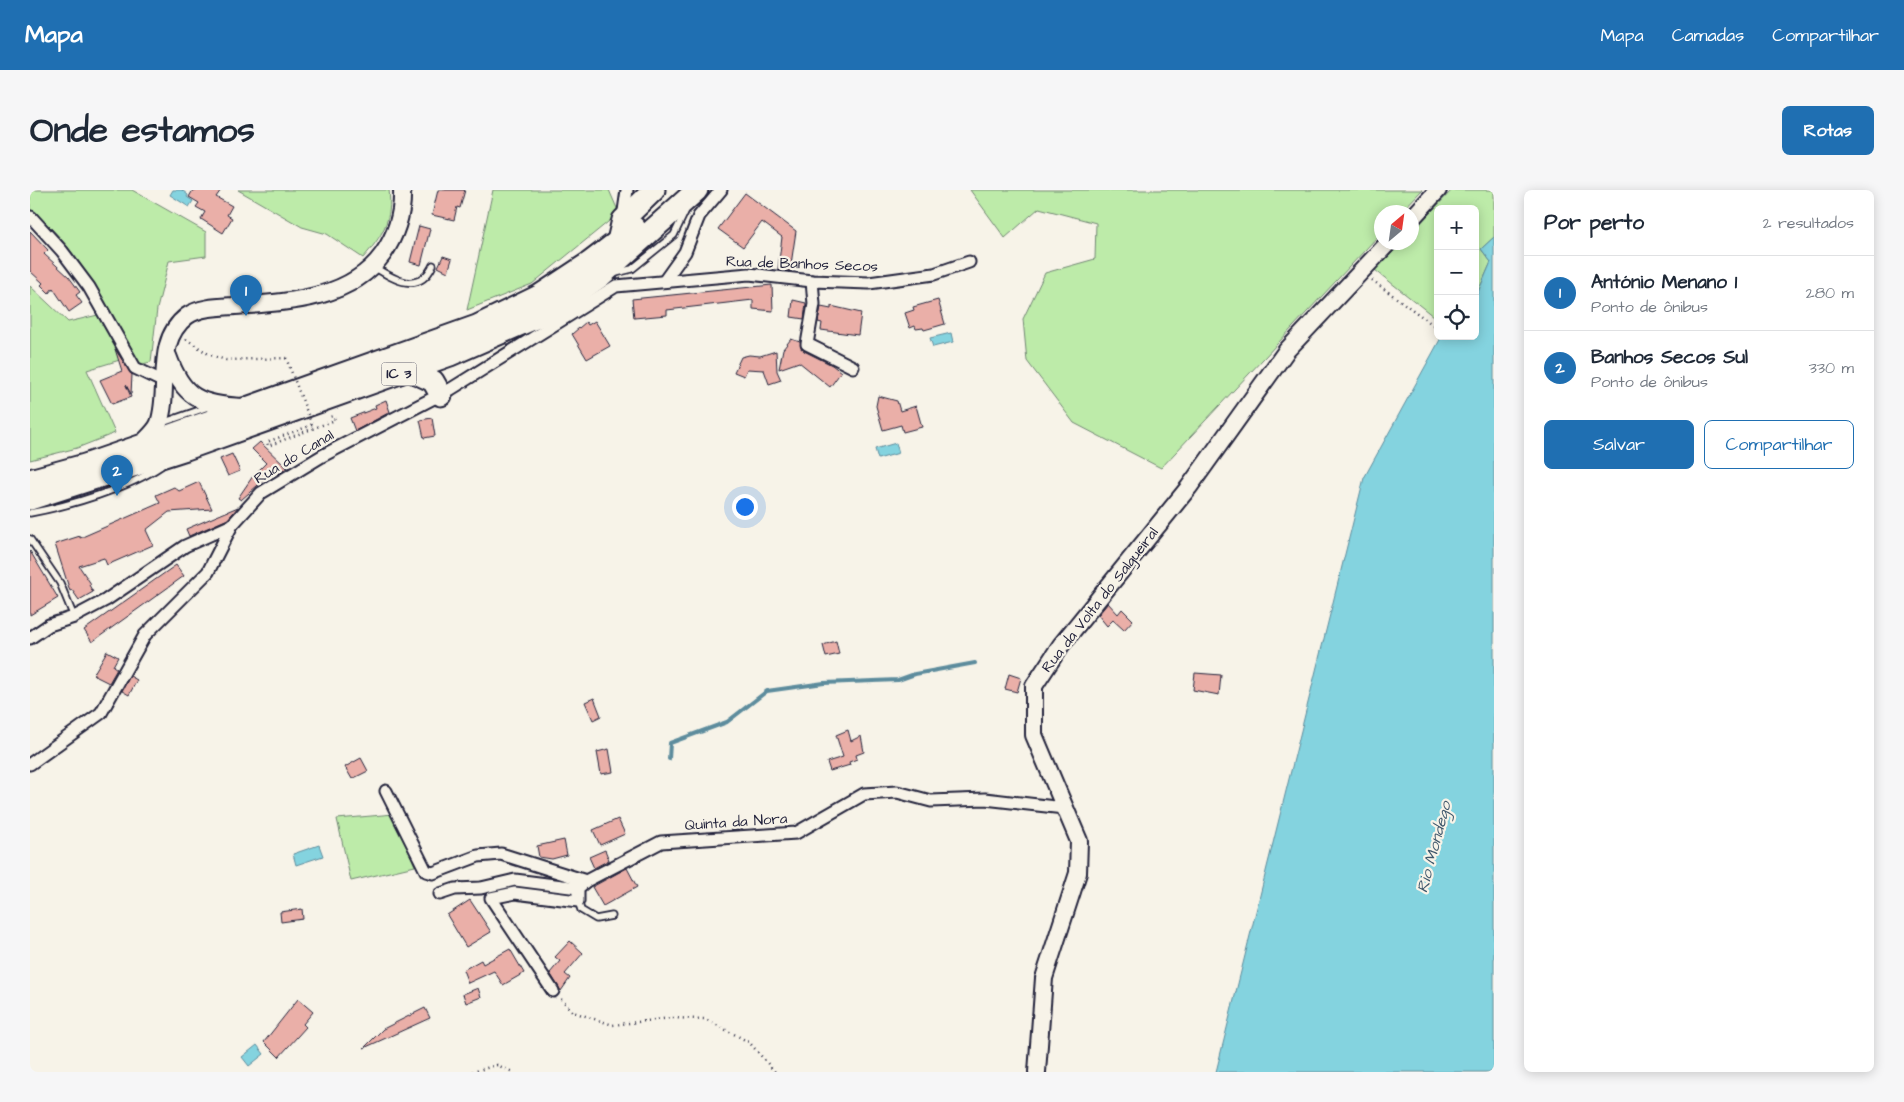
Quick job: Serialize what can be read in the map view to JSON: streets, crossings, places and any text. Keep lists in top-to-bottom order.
{
  "streets": {
    "highway": ["IC 3"],
    "main road": ["Rua da Volta do Salgueiral"],
    "street": ["Rua de Banhos Secos", "Rua do Canal", "Quinta da Nora"]
  },
  "crossings": [
    ["Rua de Banhos Secos", "Rua do Canal"],
    ["Rua da Volta do Salgueiral", "Quinta da Nora"]
  ],
  "water": ["Rio Mondego"],
  "north": "top right",
  "page": {
    "header": "Mapa",
    "nav": ["Mapa", "Camadas", "Compartilhar"],
    "title": "Onde estamos",
    "buttons": [
      "Rotas",
      ["Salvar", "Compartilhar"]
    ],
    "heading": ["Por perto", "2 resultados"],
    "map_buttons": ["+", "−"],
    "list": [
      {
        "mark": "1",
        "name": "António Menano 1",
        "note": "Ponto de ônibus",
        "value": "280 m"
      },
      {
        "mark": "2",
        "name": "Banhos Secos Sul",
        "note": "Ponto de ônibus",
        "value": "330 m"
      }
    ],
    "pins": ["1", "2"]
  }
}
